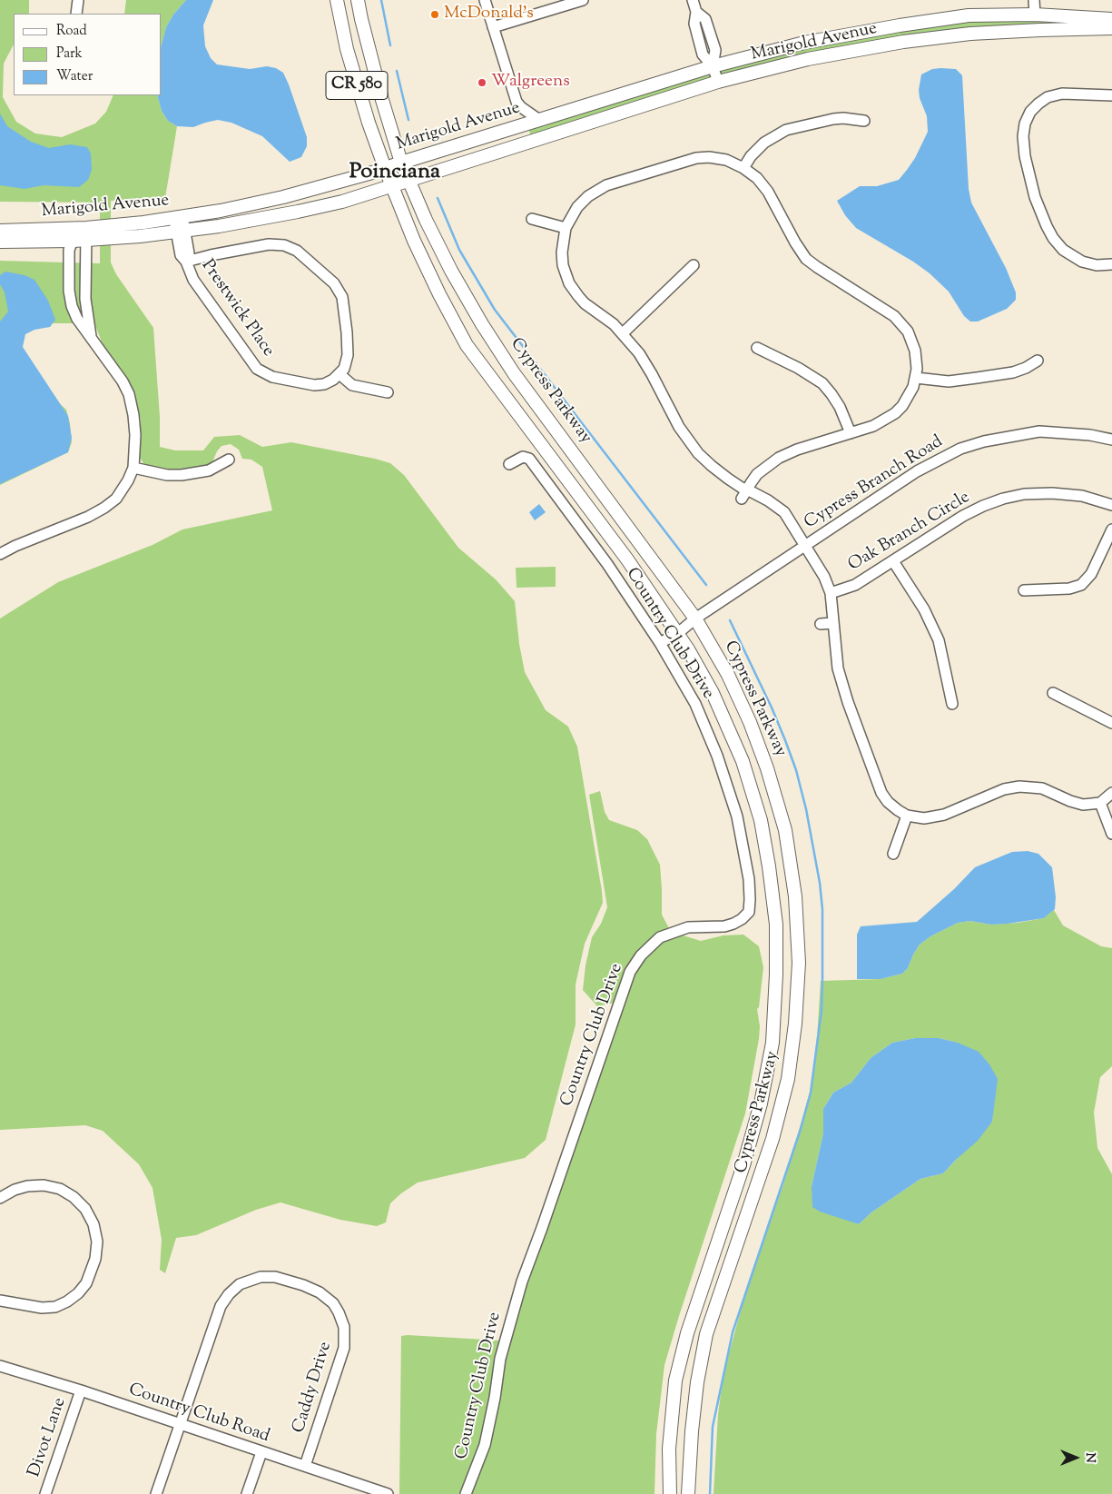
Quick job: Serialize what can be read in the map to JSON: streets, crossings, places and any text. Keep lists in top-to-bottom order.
{
  "streets": {
    "main road": ["Marigold Avenue", "CR 580", "Cypress Parkway"],
    "street": [
      "Prestwick Place",
      "Cypress Branch Road",
      "Oak Branch Circle",
      "Country Club Drive",
      "Caddy Drive",
      "Country Club Road",
      "Divot Lane"
    ]
  },
  "crossings": [
    ["Marigold Avenue", "Prestwick Place"],
    ["Marigold Avenue", "Cypress Parkway"],
    ["Cypress Parkway", "Cypress Branch Road"],
    ["Cypress Branch Road", "Country Club Drive"],
    ["Caddy Drive", "Country Club Road"],
    ["Country Club Road", "Divot Lane"]
  ],
  "districts": ["Poinciana"],
  "places": ["McDonald's", "Walgreens"],
  "legend": ["Road", "Park", "Water"],
  "north": "right"
}
